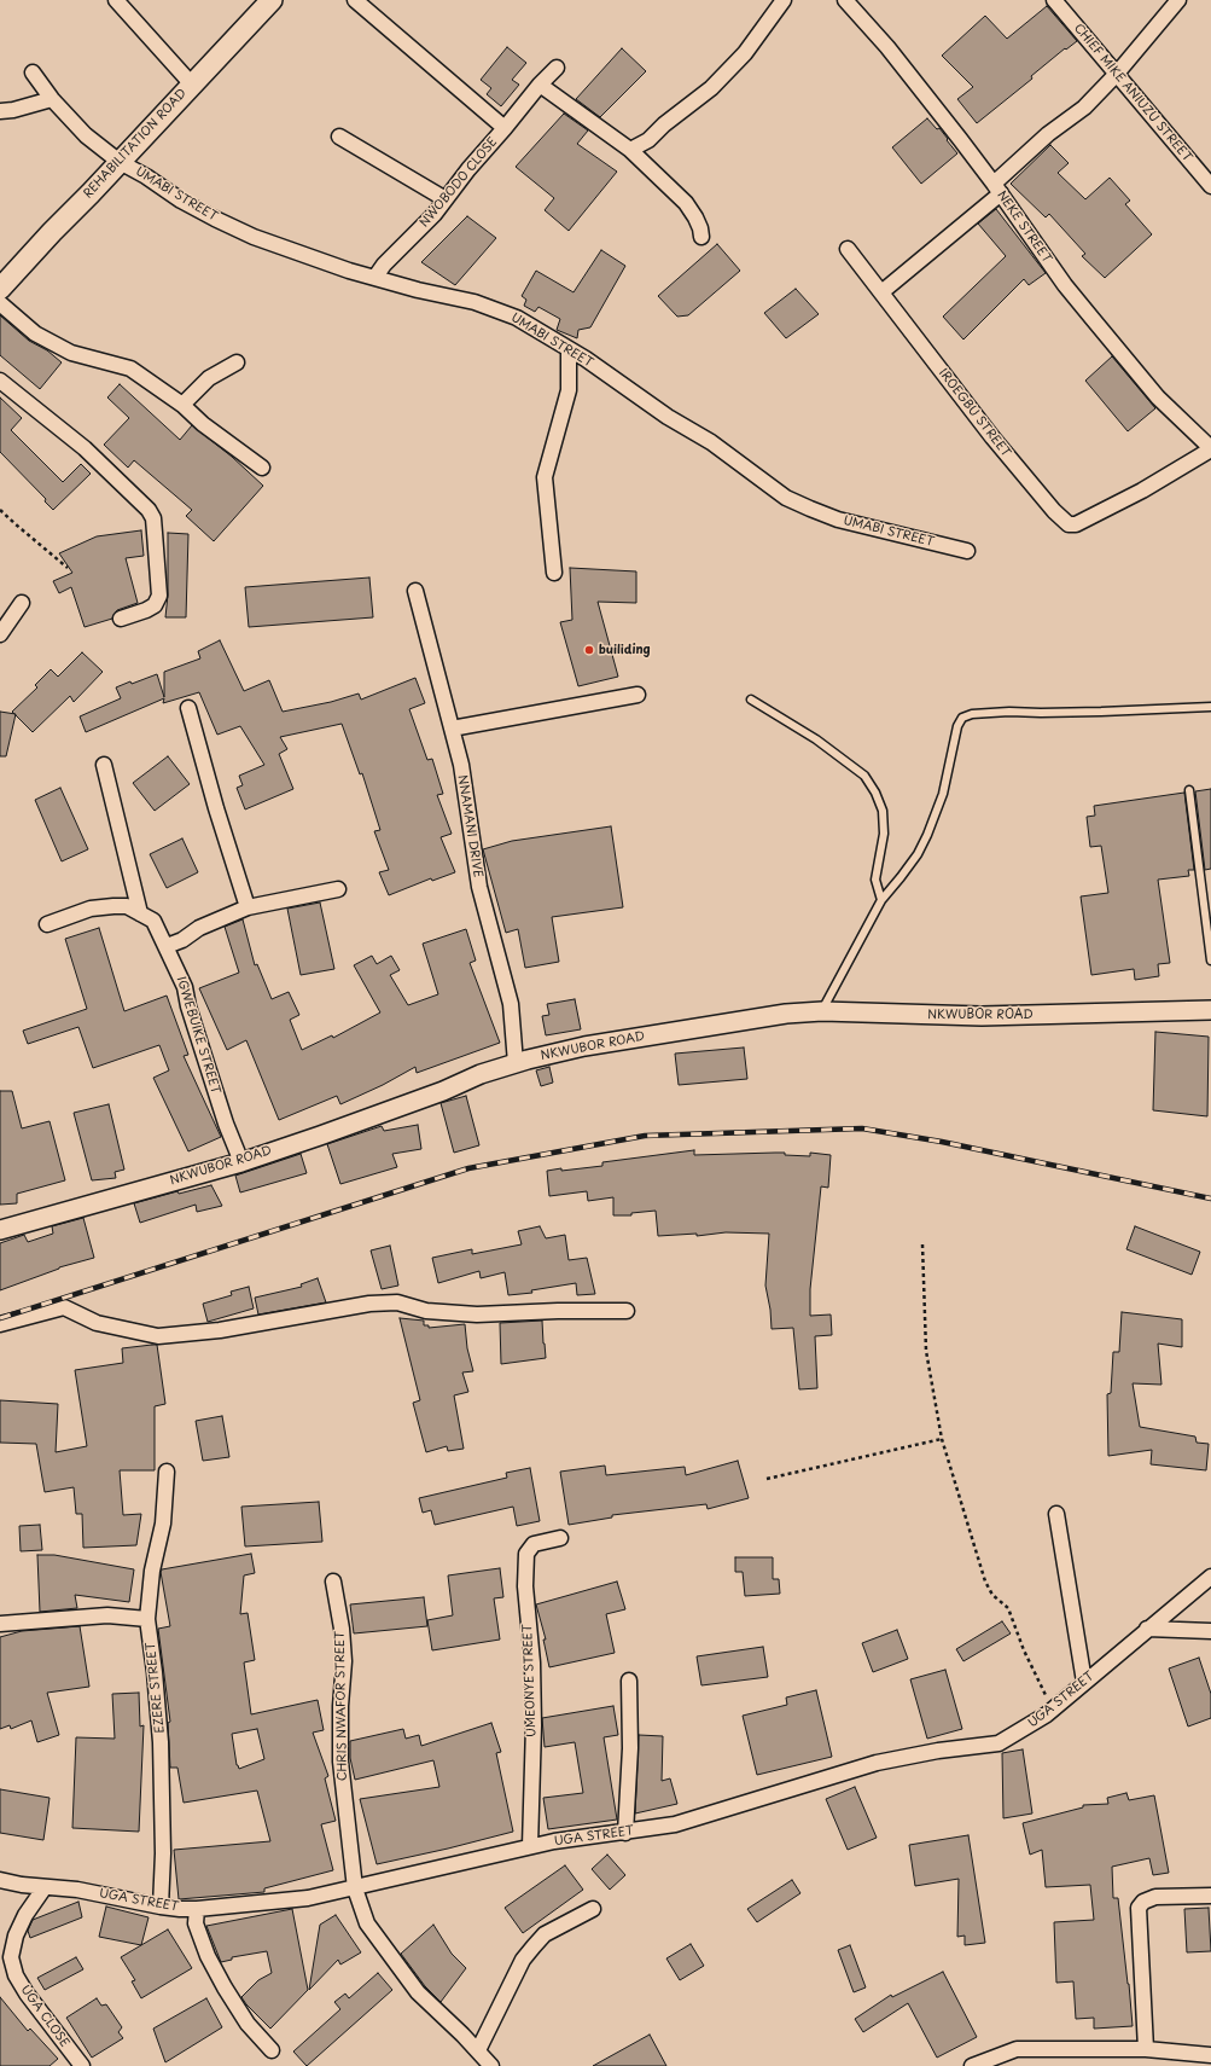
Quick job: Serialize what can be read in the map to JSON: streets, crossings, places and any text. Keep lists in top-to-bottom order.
{
  "streets": {
    "main road": ["REHABILITATION ROAD"],
    "street": [
      "CHIEF MIKE ANIUZU STREET",
      "NWOBODO CLOSE",
      "UMABI STREET",
      "NEKE STREET",
      "IROEGBU STREET",
      "NNAMANI DRIVE",
      "NKWUBOR ROAD",
      "IGWEBUIKE STREET",
      "UMEONYE STREET",
      "EZERE STREET",
      "UGA STREET",
      "CHRIS NWAFOR STREET",
      "UGA CLOSE"
    ]
  },
  "crossings": [
    ["REHABILITATION ROAD", "UMABI STREET"],
    ["NWOBODO CLOSE", "UMABI STREET"],
    ["NEKE STREET", "IROEGBU STREET"],
    ["NNAMANI DRIVE", "NKWUBOR ROAD"],
    ["NKWUBOR ROAD", "IGWEBUIKE STREET"],
    ["UMEONYE STREET", "UGA STREET"],
    ["EZERE STREET", "UGA STREET"],
    ["UGA STREET", "CHRIS NWAFOR STREET"],
    ["UGA STREET", "UGA CLOSE"]
  ],
  "places": ["builiding"]
}
